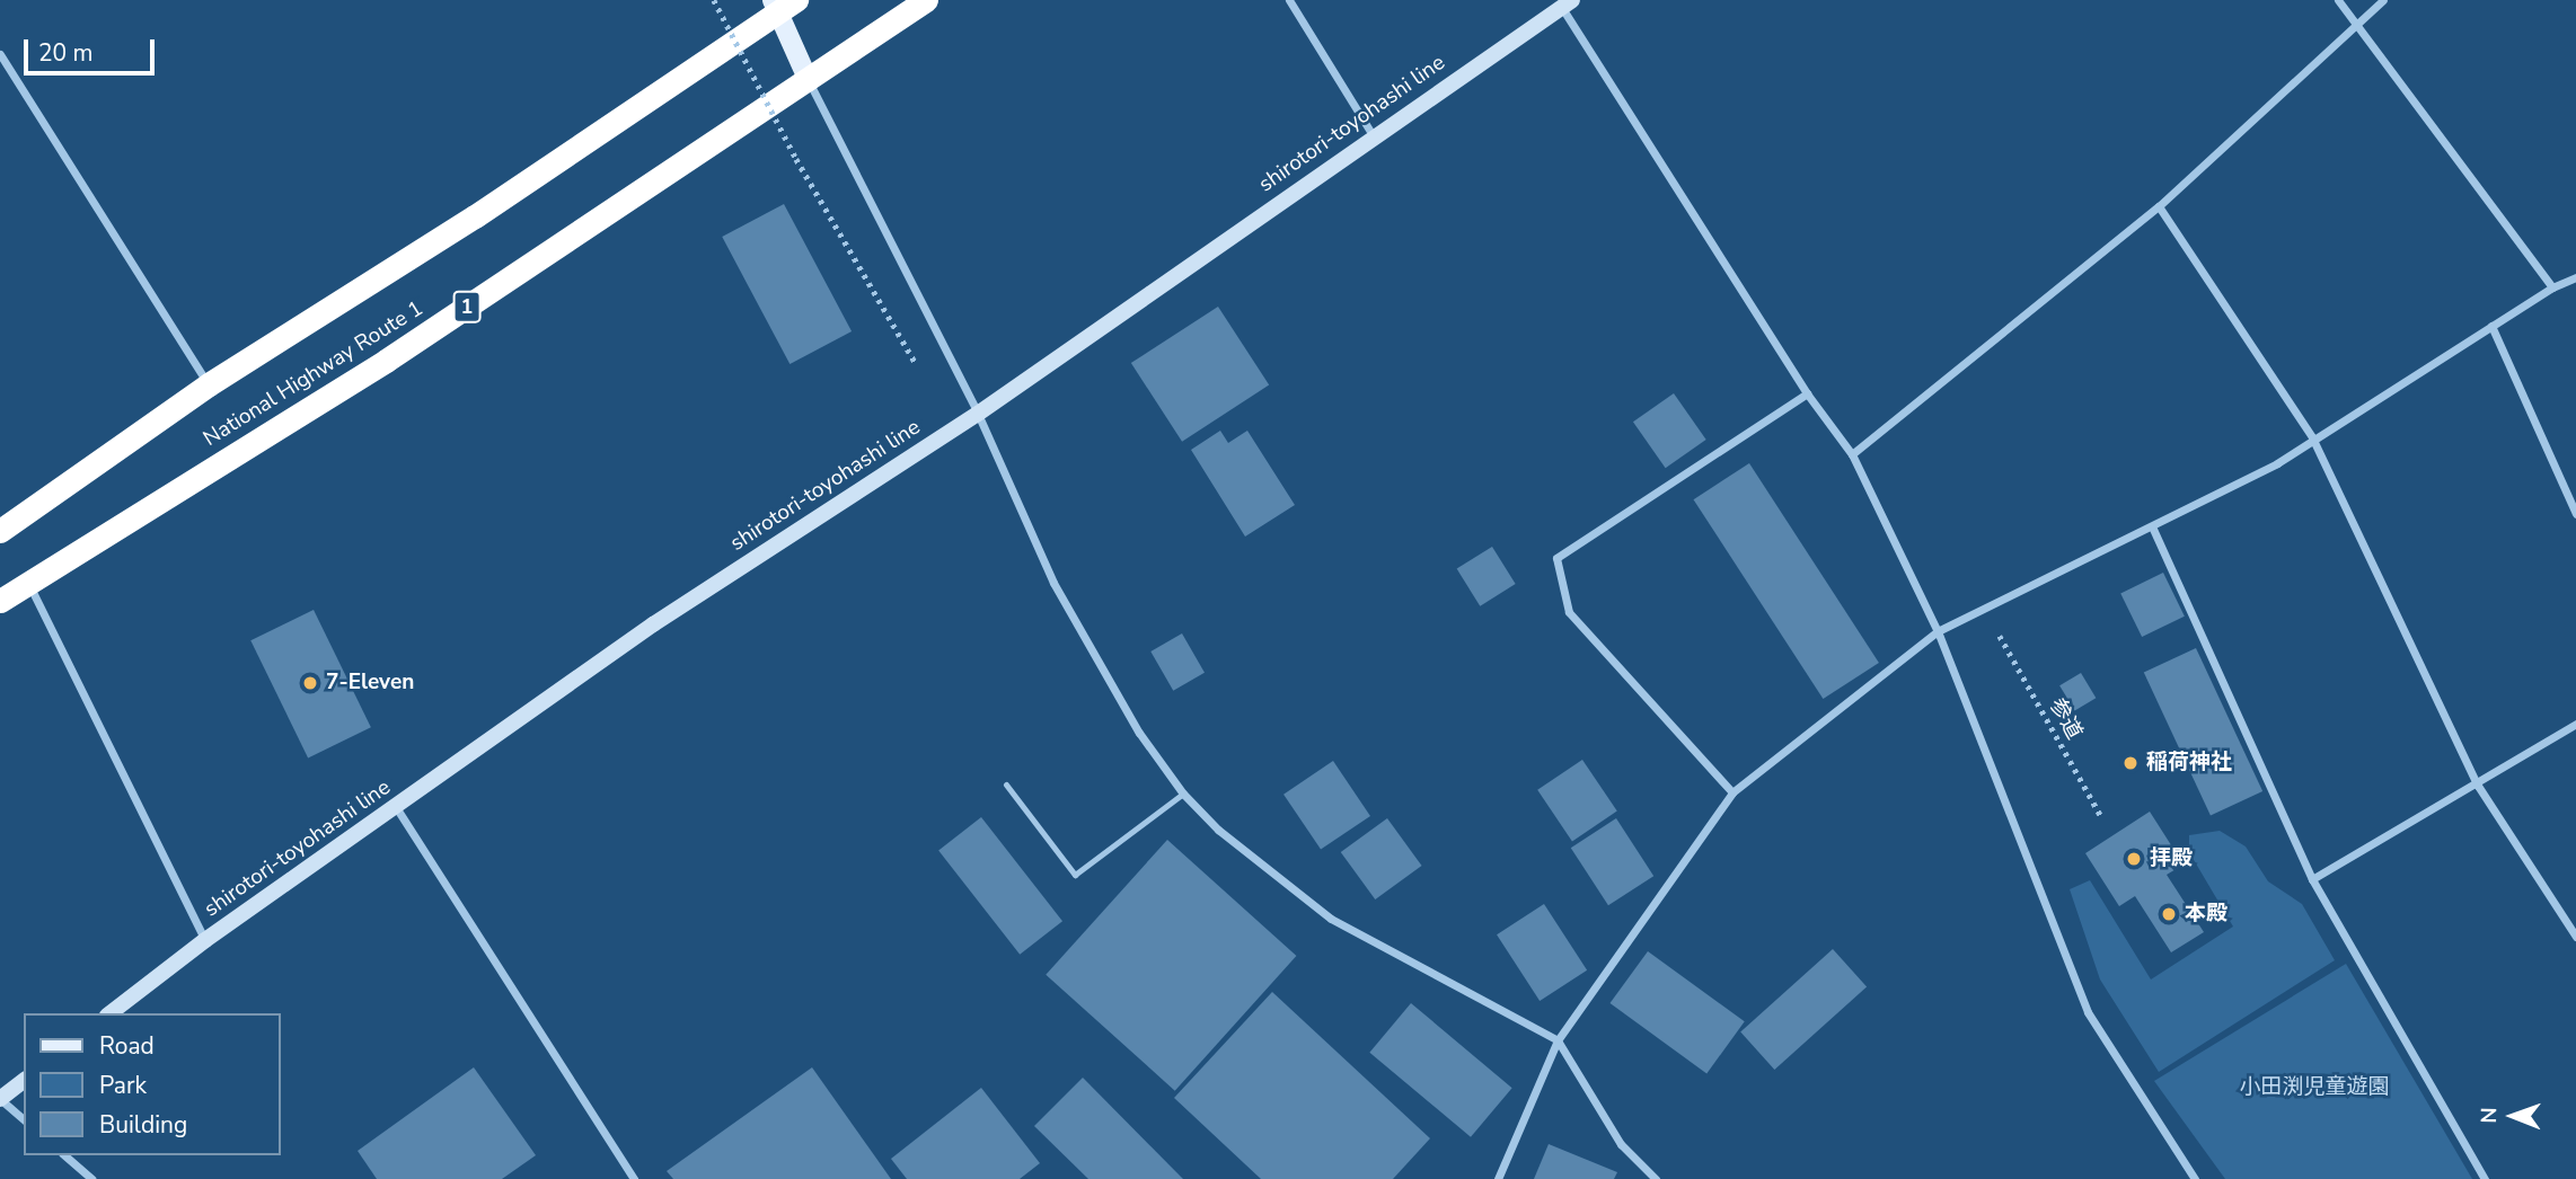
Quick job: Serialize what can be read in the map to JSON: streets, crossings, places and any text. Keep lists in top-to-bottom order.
{
  "streets": {
    "highway": ["1", "National Highway Route 1"],
    "main road": ["shirotori-toyohashi line"],
    "path": ["参道"]
  },
  "parks": ["小田渕児童遊園"],
  "places": [
    "7-Eleven",
    "稲荷神社",
    "拝殿",
    "本殿"
  ],
  "legend": ["Road", "Park", "Building"],
  "scale_bar": "20 m",
  "north": "left"
}
